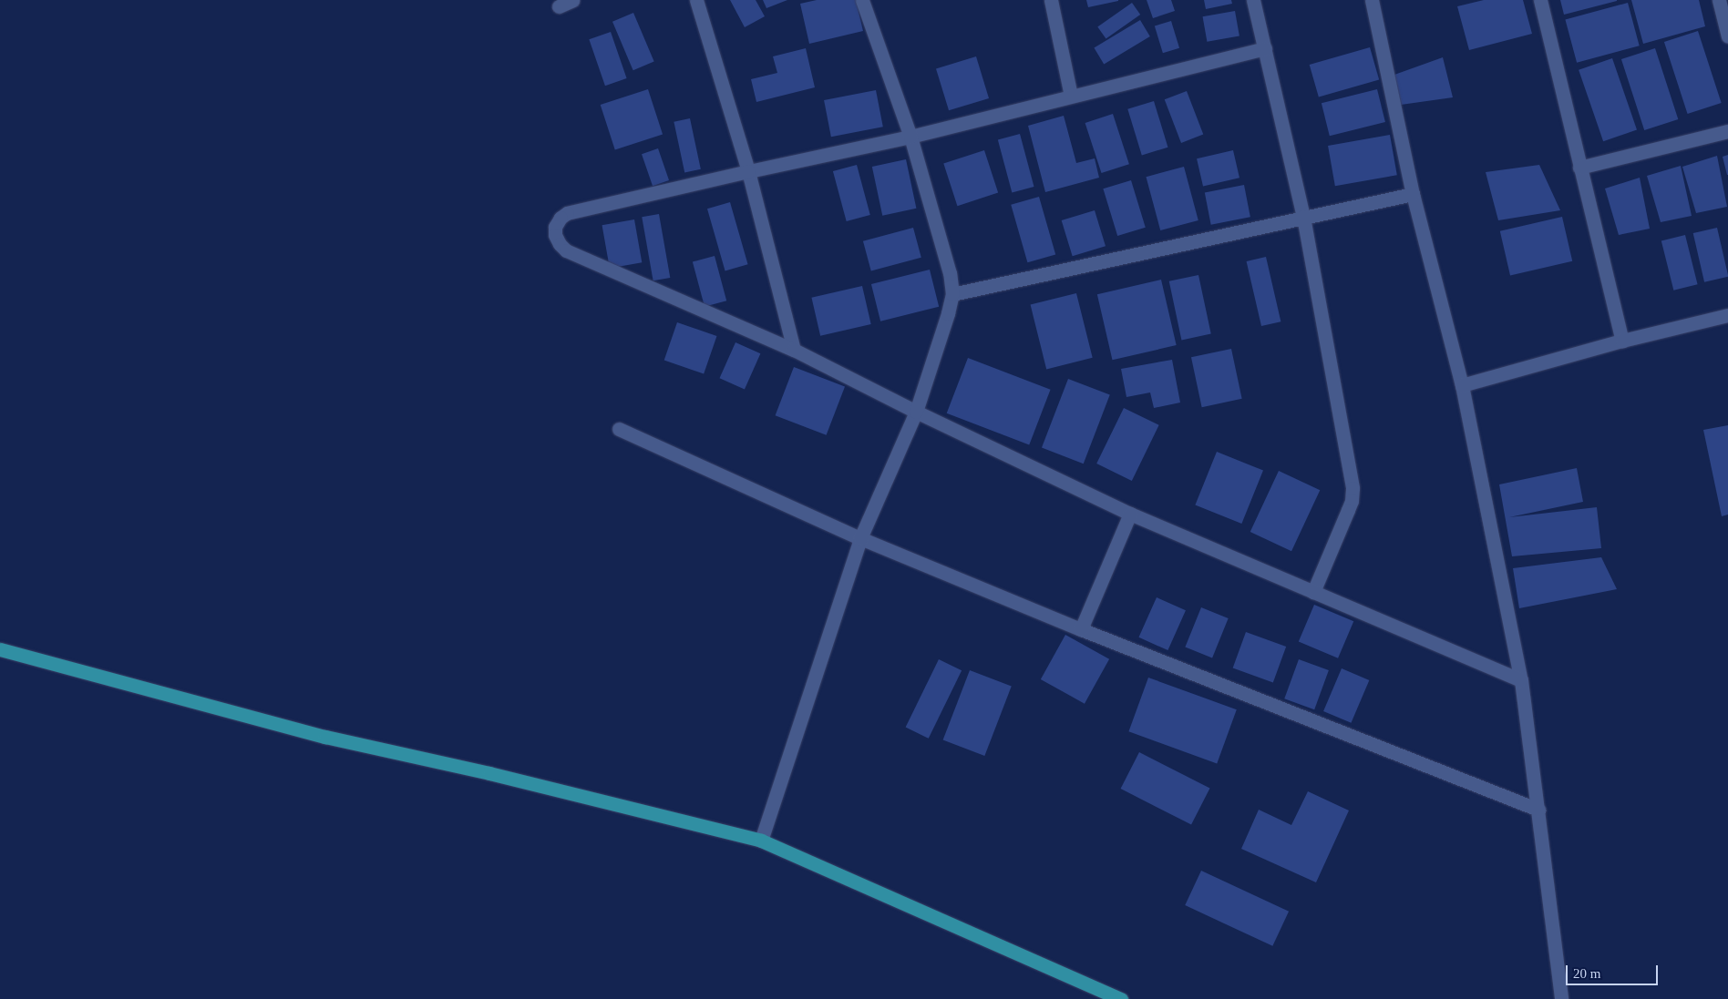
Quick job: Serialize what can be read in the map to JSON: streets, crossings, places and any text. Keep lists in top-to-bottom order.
{
  "scale_bar": "20 m"
}
